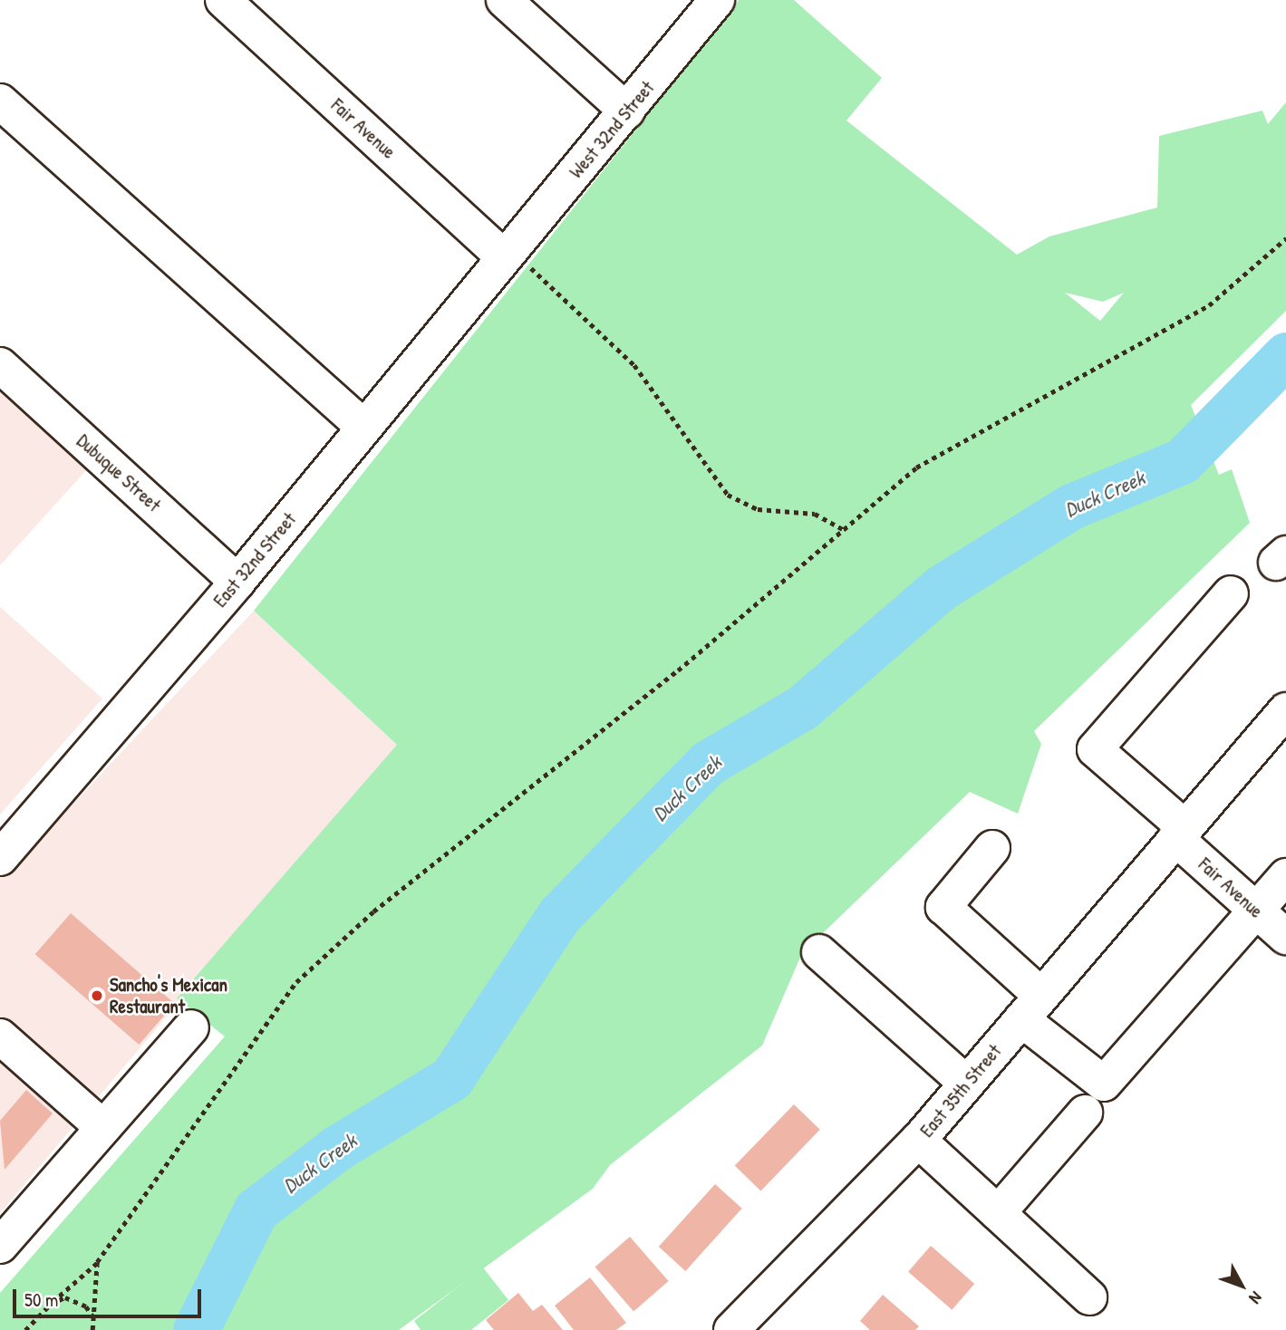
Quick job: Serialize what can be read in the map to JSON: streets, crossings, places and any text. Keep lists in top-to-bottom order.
{
  "streets": {
    "street": [
      "Fair Avenue",
      "West 32nd Street",
      "Dubuque Street",
      "East 32nd Street",
      "East 35th Street"
    ]
  },
  "crossings": [
    ["Fair Avenue", "West 32nd Street"],
    ["Fair Avenue", "East 32nd Street"],
    ["Fair Avenue", "East 35th Street"],
    ["West 32nd Street", "East 32nd Street"],
    ["Dubuque Street", "East 32nd Street"]
  ],
  "water": ["Duck Creek"],
  "places": ["Sancho's Mexican Restaurant"],
  "scale_bar": "50 m",
  "north": "bottom right"
}
